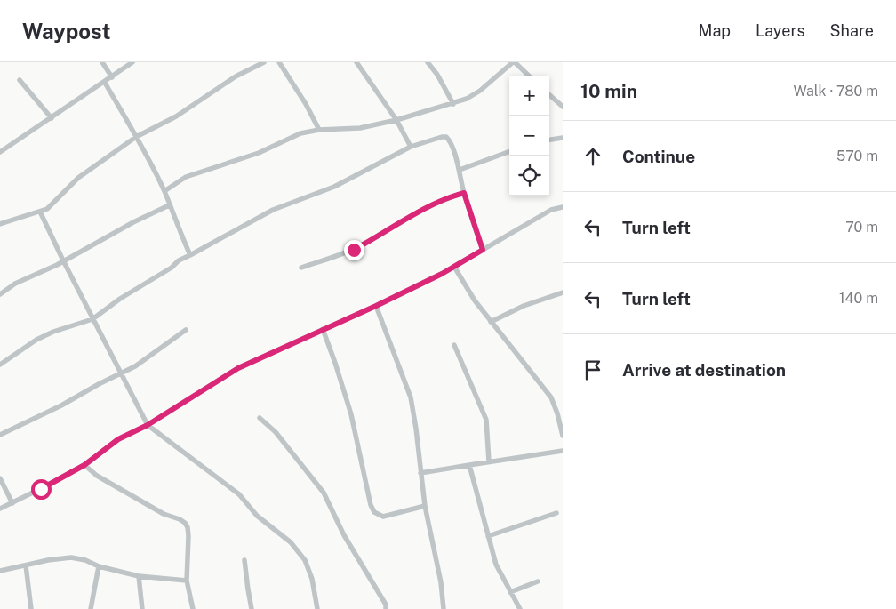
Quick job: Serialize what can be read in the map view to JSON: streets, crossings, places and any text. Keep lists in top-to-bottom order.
{
  "page": {
    "header": "Waypost",
    "nav": ["Map", "Layers", "Share"],
    "heading": ["10 min", "Walk · 780 m"],
    "map_buttons": ["+", "−"],
    "list": [
      ["Continue", "570 m"],
      ["Turn left", "70 m"],
      ["Turn left", "140 m"],
      "Arrive at destination"
    ]
  }
}
